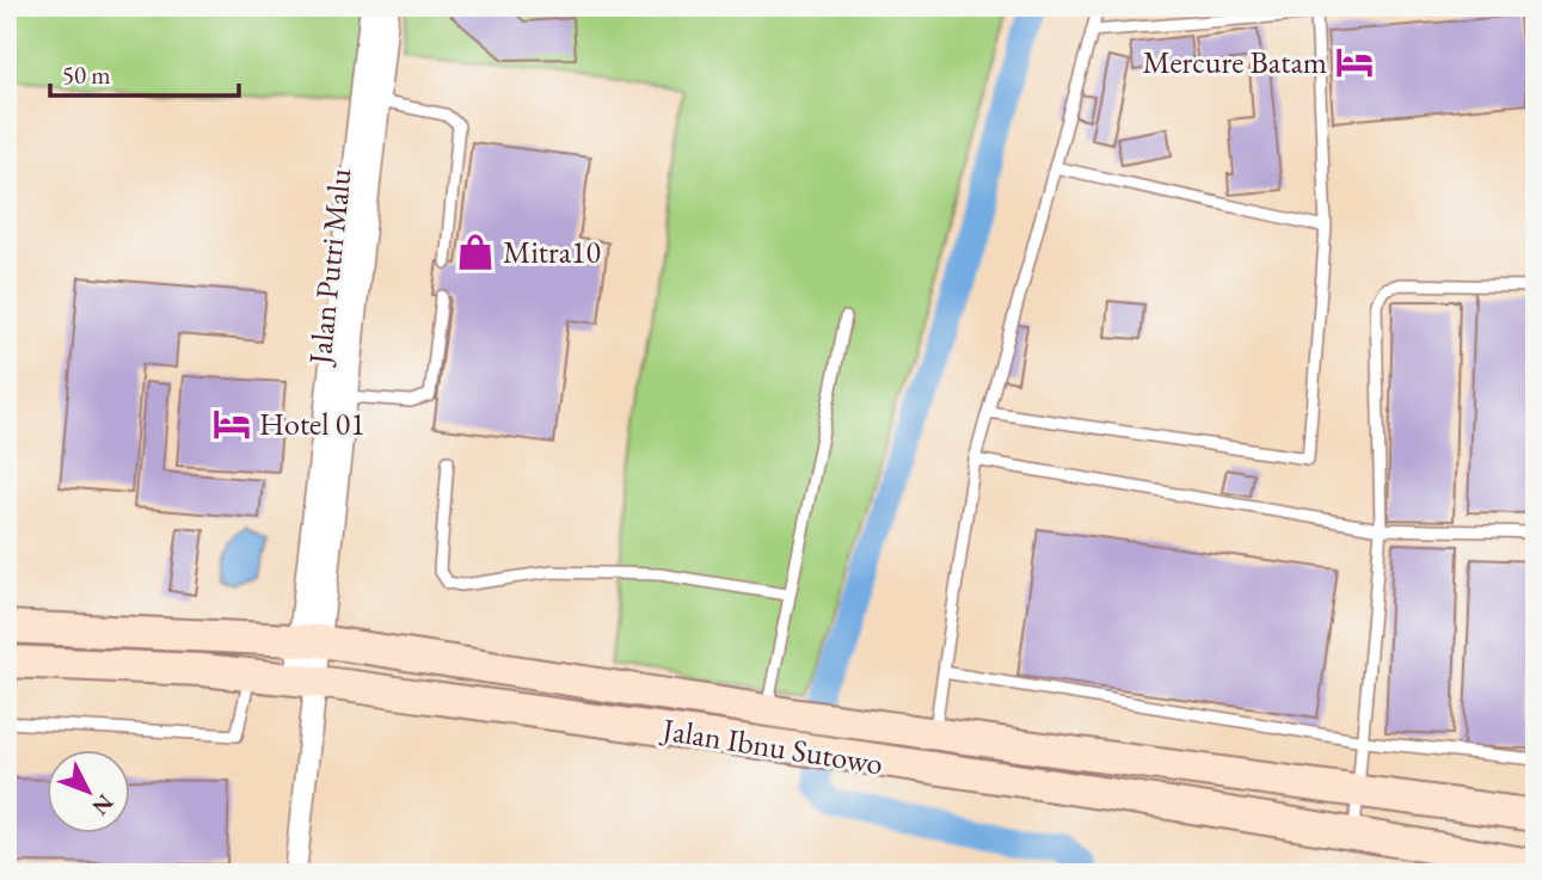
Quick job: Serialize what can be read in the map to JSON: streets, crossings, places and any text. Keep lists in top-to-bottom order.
{
  "streets": {
    "main road": ["Jalan Ibnu Sutowo"],
    "street": ["Jalan Putri Malu"]
  },
  "crossings": [
    ["Jalan Putri Malu", "Jalan Ibnu Sutowo"]
  ],
  "places": {
    "hotel": ["Mercure Batam", "Hotel 01"],
    "shop": ["Mitra10"]
  },
  "scale_bar": "50 m",
  "north": "bottom right"
}
